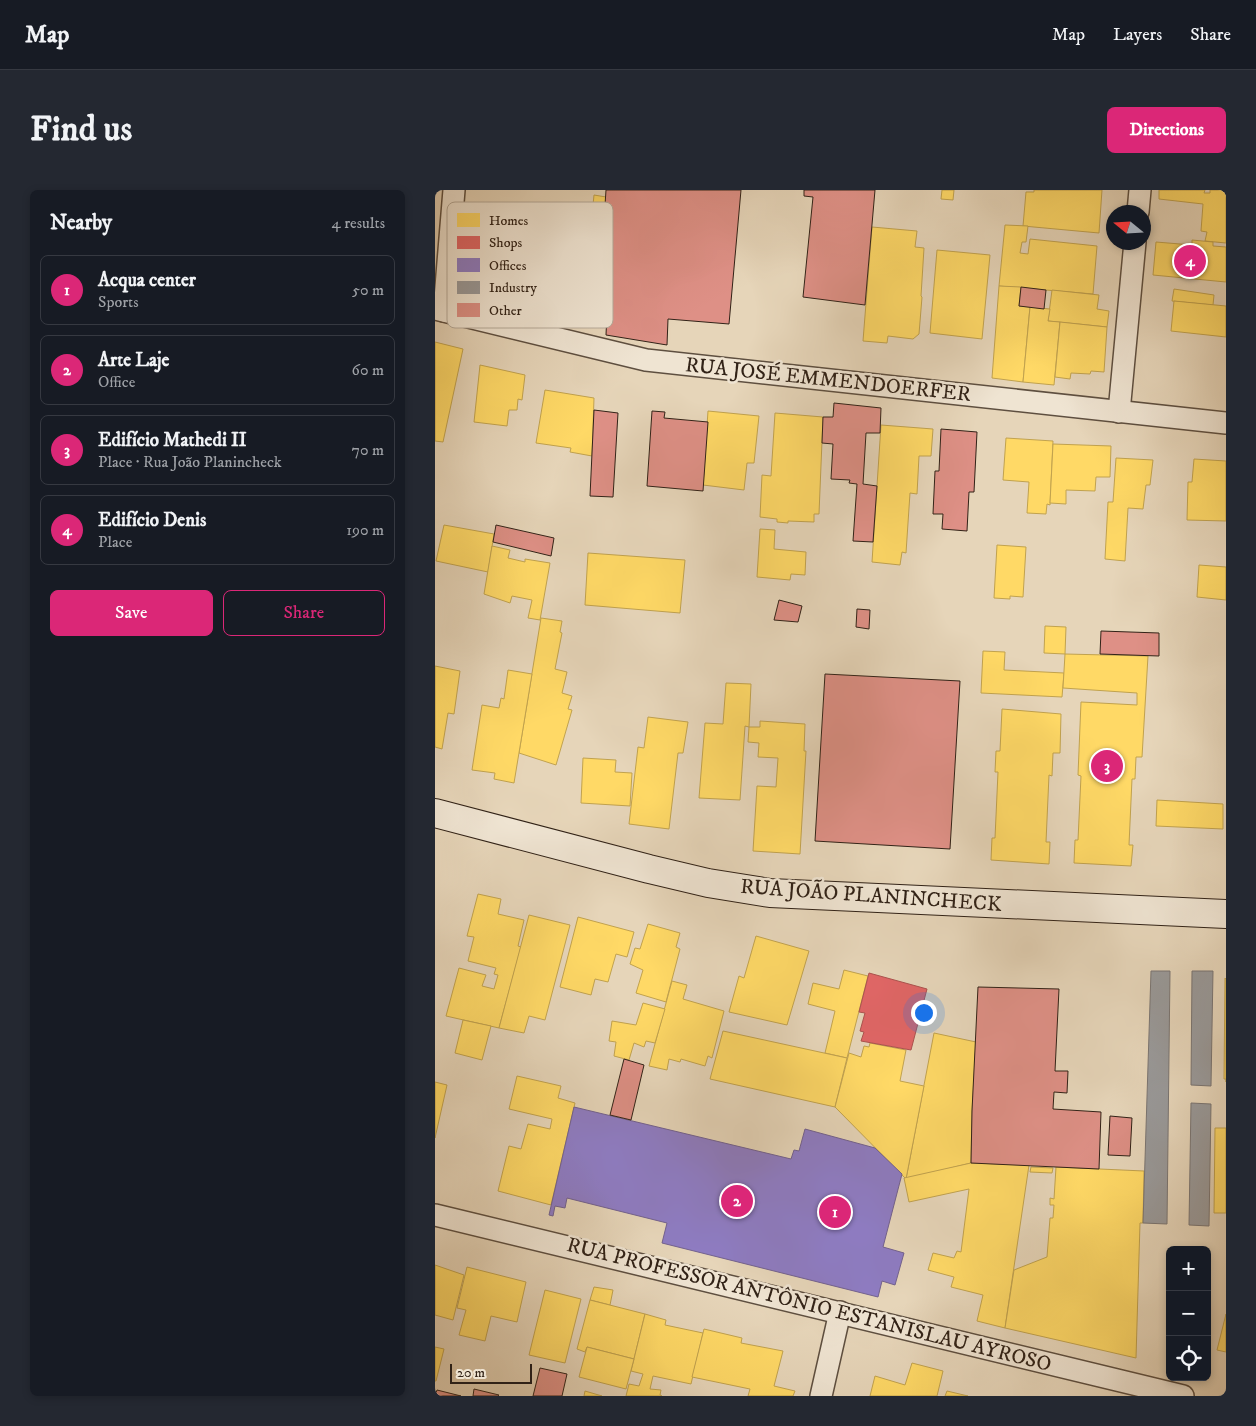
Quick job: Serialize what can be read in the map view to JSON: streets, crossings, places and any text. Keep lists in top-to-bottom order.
{
  "streets": {
    "main road": ["RUA JOÃO PLANINCHECK"],
    "street": ["RUA JOSÉ EMMENDOERFER", "RUA PROFESSOR ANTÔNIO ESTANISLAU AYROSO"]
  },
  "legend": [
    "Homes",
    "Shops",
    "Offices",
    "Industry",
    "Other"
  ],
  "scale_bar": "20 m",
  "north": "left",
  "page": {
    "header": "Map",
    "nav": ["Map", "Layers", "Share"],
    "buttons": [
      "Directions",
      ["Save", "Share"]
    ],
    "title": "Find us",
    "heading": ["Nearby", "4 results"],
    "pins": [
      "4",
      "3",
      "2",
      "1"
    ],
    "list": [
      {
        "mark": "1",
        "name": "Acqua center",
        "note": "Sports",
        "value": "50 m"
      },
      {
        "mark": "2",
        "name": "Arte Laje",
        "note": "Office",
        "value": "60 m"
      },
      {
        "mark": "3",
        "name": "Edifício Mathedi II",
        "note": "Place · Rua João Planincheck",
        "value": "70 m"
      },
      {
        "mark": "4",
        "name": "Edifício Denis",
        "note": "Place",
        "value": "190 m"
      }
    ],
    "map_buttons": ["+", "−"],
    "scale": "20 m"
  }
}
